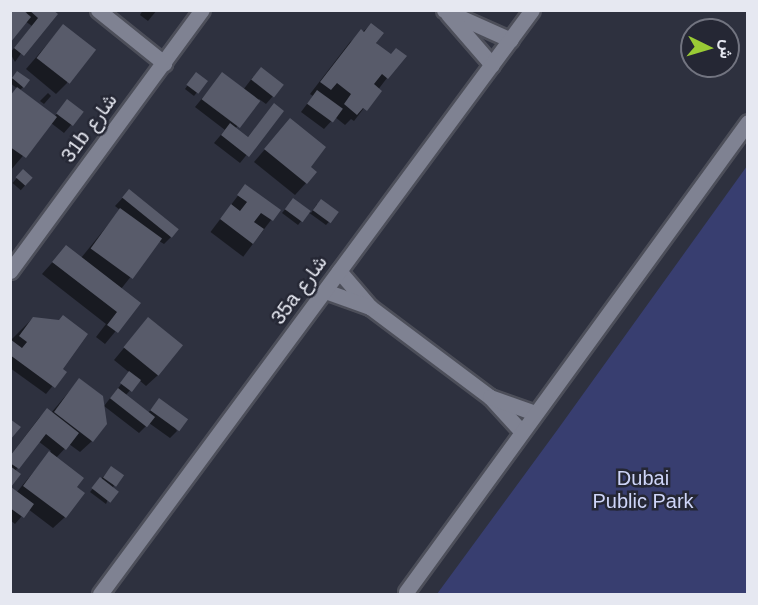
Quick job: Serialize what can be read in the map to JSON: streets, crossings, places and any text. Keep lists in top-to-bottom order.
{
  "streets": {
    "street": ["31b شارع", "35a شارع"]
  },
  "parks": ["Dubai Public Park"],
  "north": "right"
}
